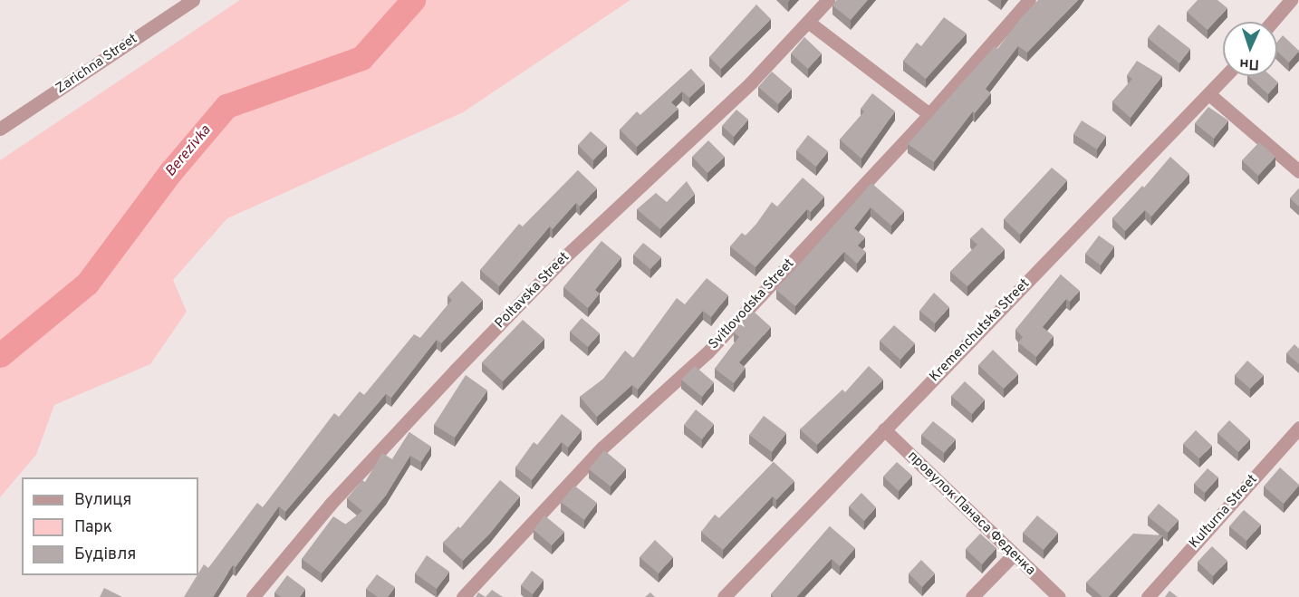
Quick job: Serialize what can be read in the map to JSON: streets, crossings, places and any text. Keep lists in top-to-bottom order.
{
  "streets": {
    "street": [
      "Zarichna Street",
      "Poltavska Street",
      "Svitlovodska Street",
      "Kremenchutska Street",
      "Kulturna Street",
      "провулок Панаса Феденка"
    ]
  },
  "crossings": [
    ["Kremenchutska Street", "провулок Панаса Феденка"]
  ],
  "water": ["Berezivka"],
  "legend": ["Вулиця", "Парк", "Будівля"],
  "north": "bottom"
}
